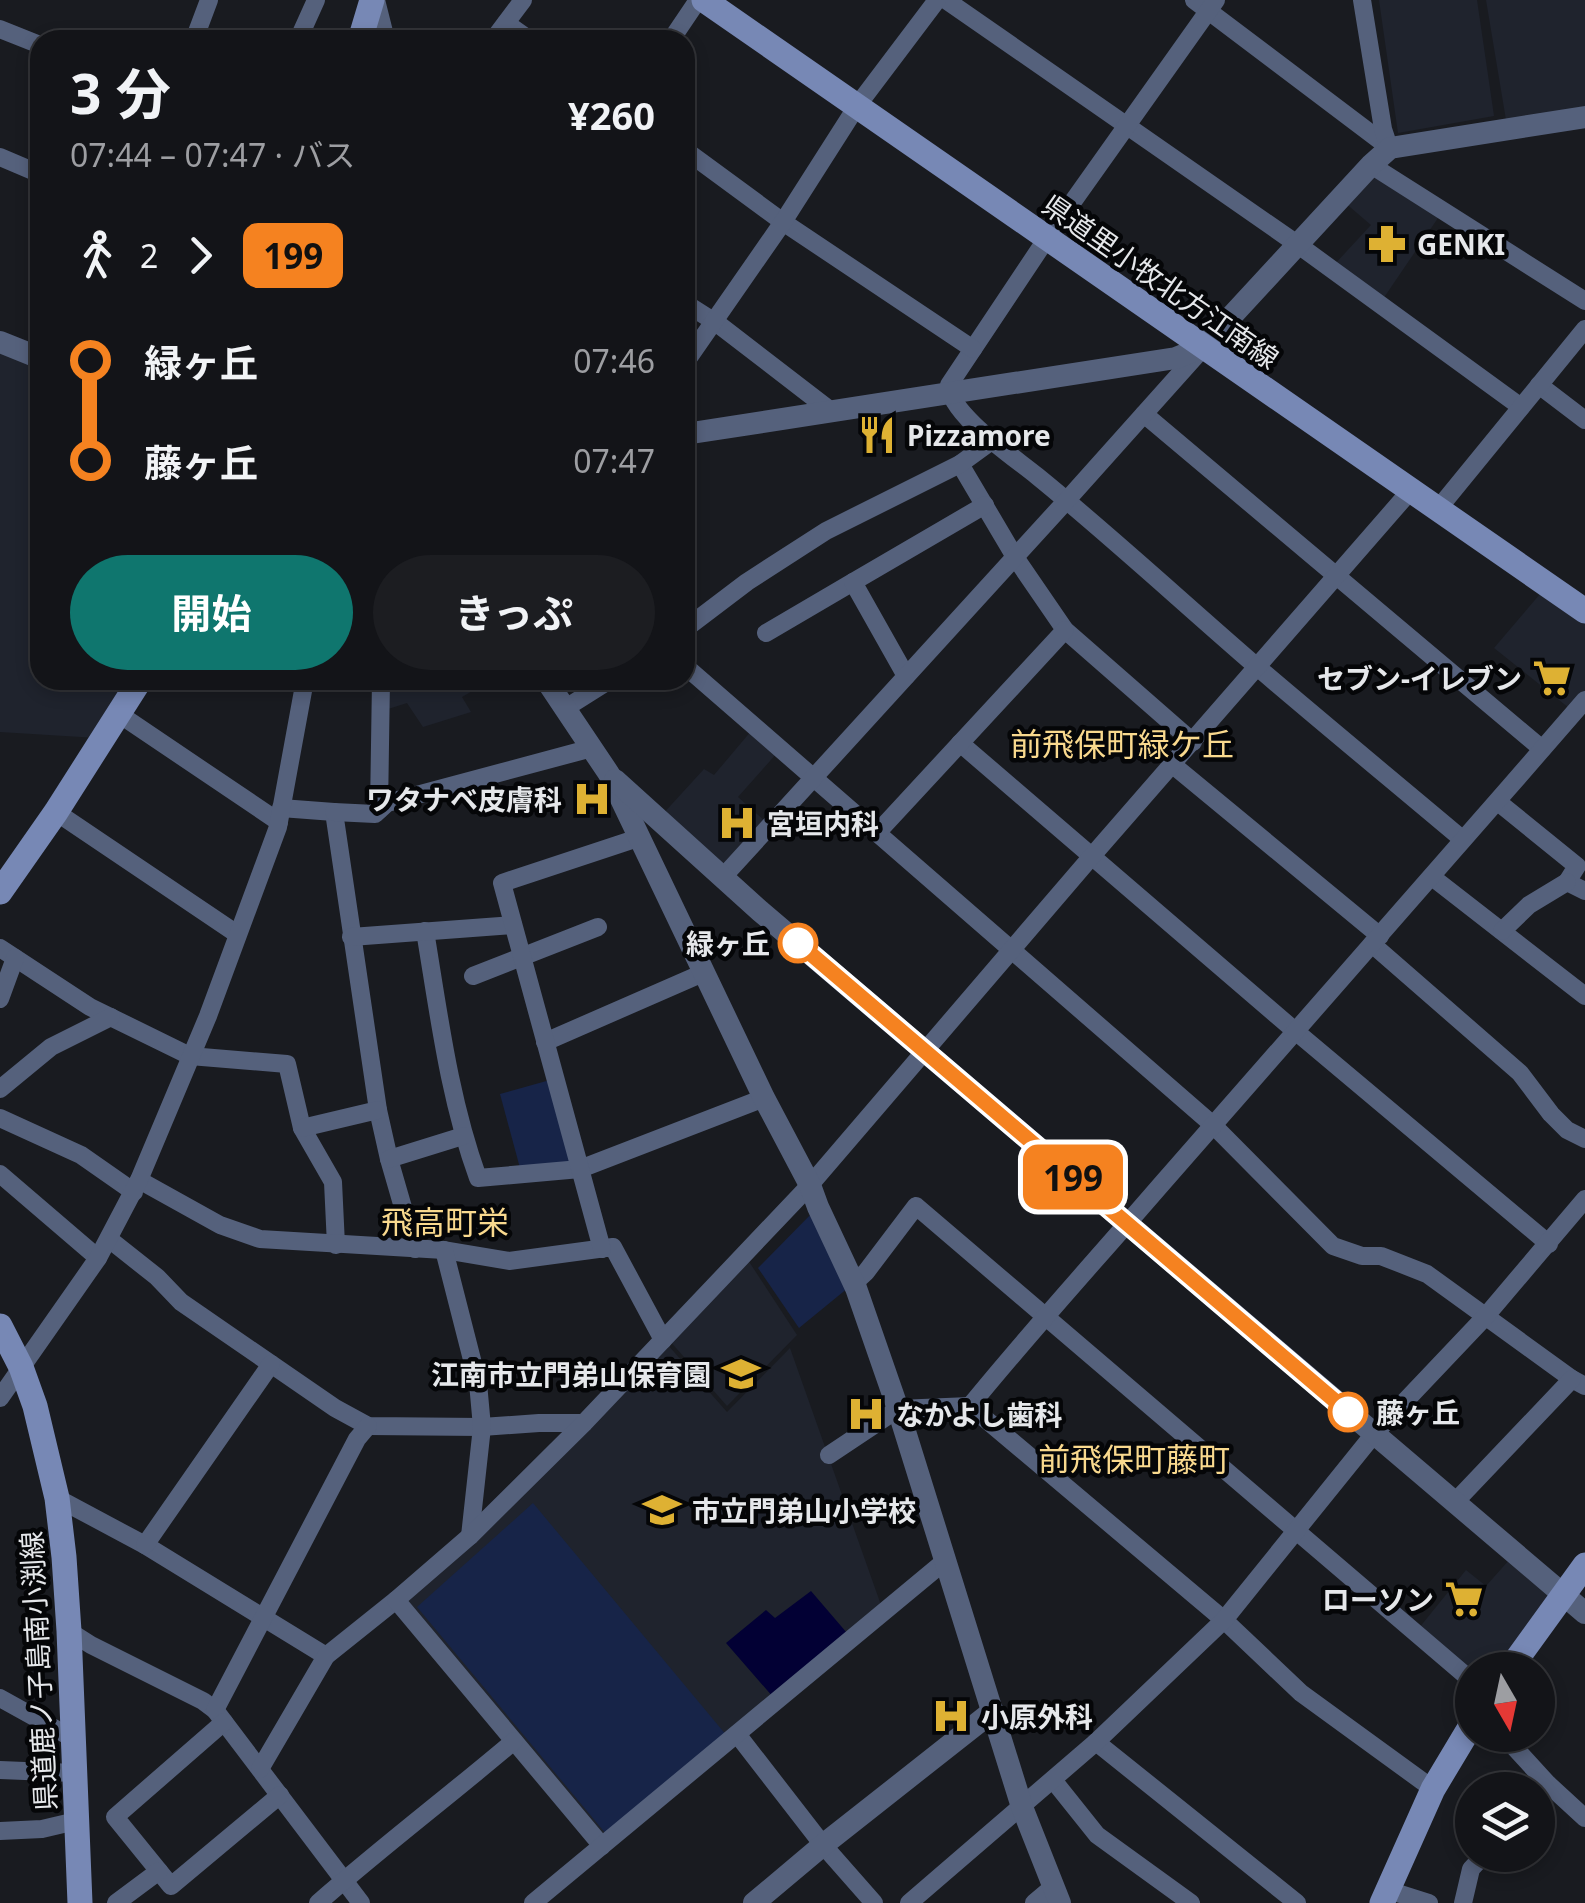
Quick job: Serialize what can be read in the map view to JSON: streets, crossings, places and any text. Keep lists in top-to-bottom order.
{
  "streets": {
    "main road": ["県道里小牧北方江南線", "県道鹿ノ子島南小渕線"]
  },
  "districts": ["前飛保町緑ケ丘", "飛高町栄", "前飛保町藤町"],
  "places": {
    "pharmacy": ["GENKI"],
    "restaurant": ["Pizzamore"],
    "supermarket": ["セブン-イレブン", "ローソン"],
    "hospital": [
      "ワタナベ皮膚科",
      "宮垣内科",
      "なかよし歯科",
      "小原外科"
    ],
    "other": ["緑ヶ丘", "藤ヶ丘"],
    "school or university": ["江南市立門弟山保育園", "市立門弟山小学校"]
  },
  "lines": ["bus line 199"],
  "north": "bottom",
  "page": {
    "on_map": "199",
    "heading": ["3 分", "07:44 – 07:47 · バス", "¥260"],
    "legs": ["2", "199"],
    "list": [
      {
        "name": "緑ヶ丘",
        "value": "07:46"
      },
      {
        "name": "藤ヶ丘",
        "value": "07:47"
      }
    ],
    "buttons": ["開始", "きっぷ"]
  }
}
